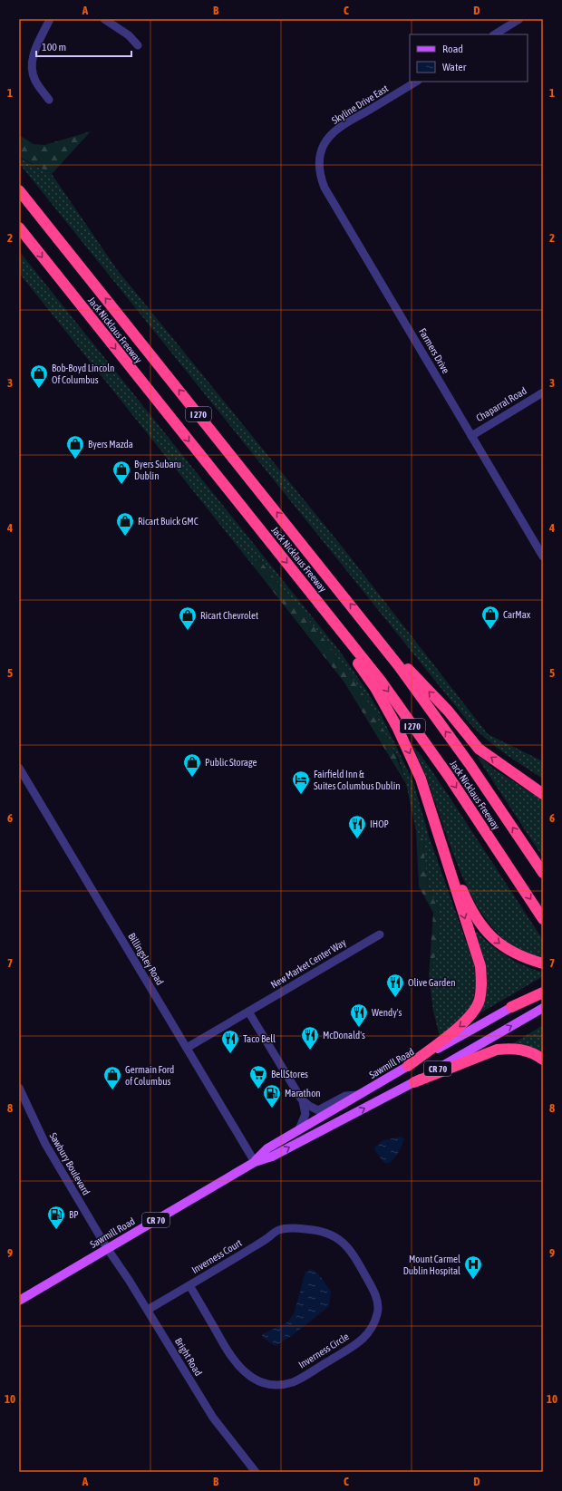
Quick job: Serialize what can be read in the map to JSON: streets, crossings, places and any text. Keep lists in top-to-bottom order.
{
  "streets": {
    "highway": ["Jack Nicklaus Freeway", "I 270"],
    "main road": ["Sawmill Road", "CR 70"],
    "street": [
      "Skyline Drive East",
      "Farmers Drive",
      "Chaparral Road",
      "Billingsley Road",
      "New Market Center Way",
      "Sawbury Boulevard",
      "Inverness Court",
      "Inverness Circle",
      "Bright Road"
    ]
  },
  "crossings": [
    ["Skyline Drive East", "Farmers Drive"],
    ["Farmers Drive", "Chaparral Road"],
    ["Billingsley Road", "New Market Center Way"],
    ["Billingsley Road", "Sawmill Road"],
    ["Sawmill Road", "Sawbury Boulevard"],
    ["Sawmill Road", "Bright Road"],
    ["Sawbury Boulevard", "Bright Road"],
    ["Inverness Court", "Inverness Circle"],
    ["Inverness Court", "Bright Road"]
  ],
  "places": {
    "shop": [
      "Bob-Boyd Lincoln Of Columbus",
      "Byers Mazda",
      "Byers Subaru Dublin",
      "Ricart Buick GMC",
      "CarMax",
      "Ricart Chevrolet",
      "Public Storage",
      "Germain Ford of Columbus"
    ],
    "hotel": ["Fairfield Inn & Suites Columbus Dublin"],
    "restaurant": [
      "IHOP",
      "Olive Garden",
      "Wendy's",
      "McDonald's",
      "Taco Bell"
    ],
    "supermarket": ["BellStores"],
    "fuel station": ["Marathon", "BP"],
    "hospital": ["Mount Carmel Dublin Hospital"]
  },
  "legend": ["Road", "Water"],
  "scale_bar": "100 m",
  "grid": {
    "columns": [
      "A",
      "B",
      "C",
      "D"
    ],
    "rows": [
      "1",
      "2",
      "3",
      "4",
      "5",
      "6",
      "7",
      "8",
      "9",
      "10"
    ]
  }
}
